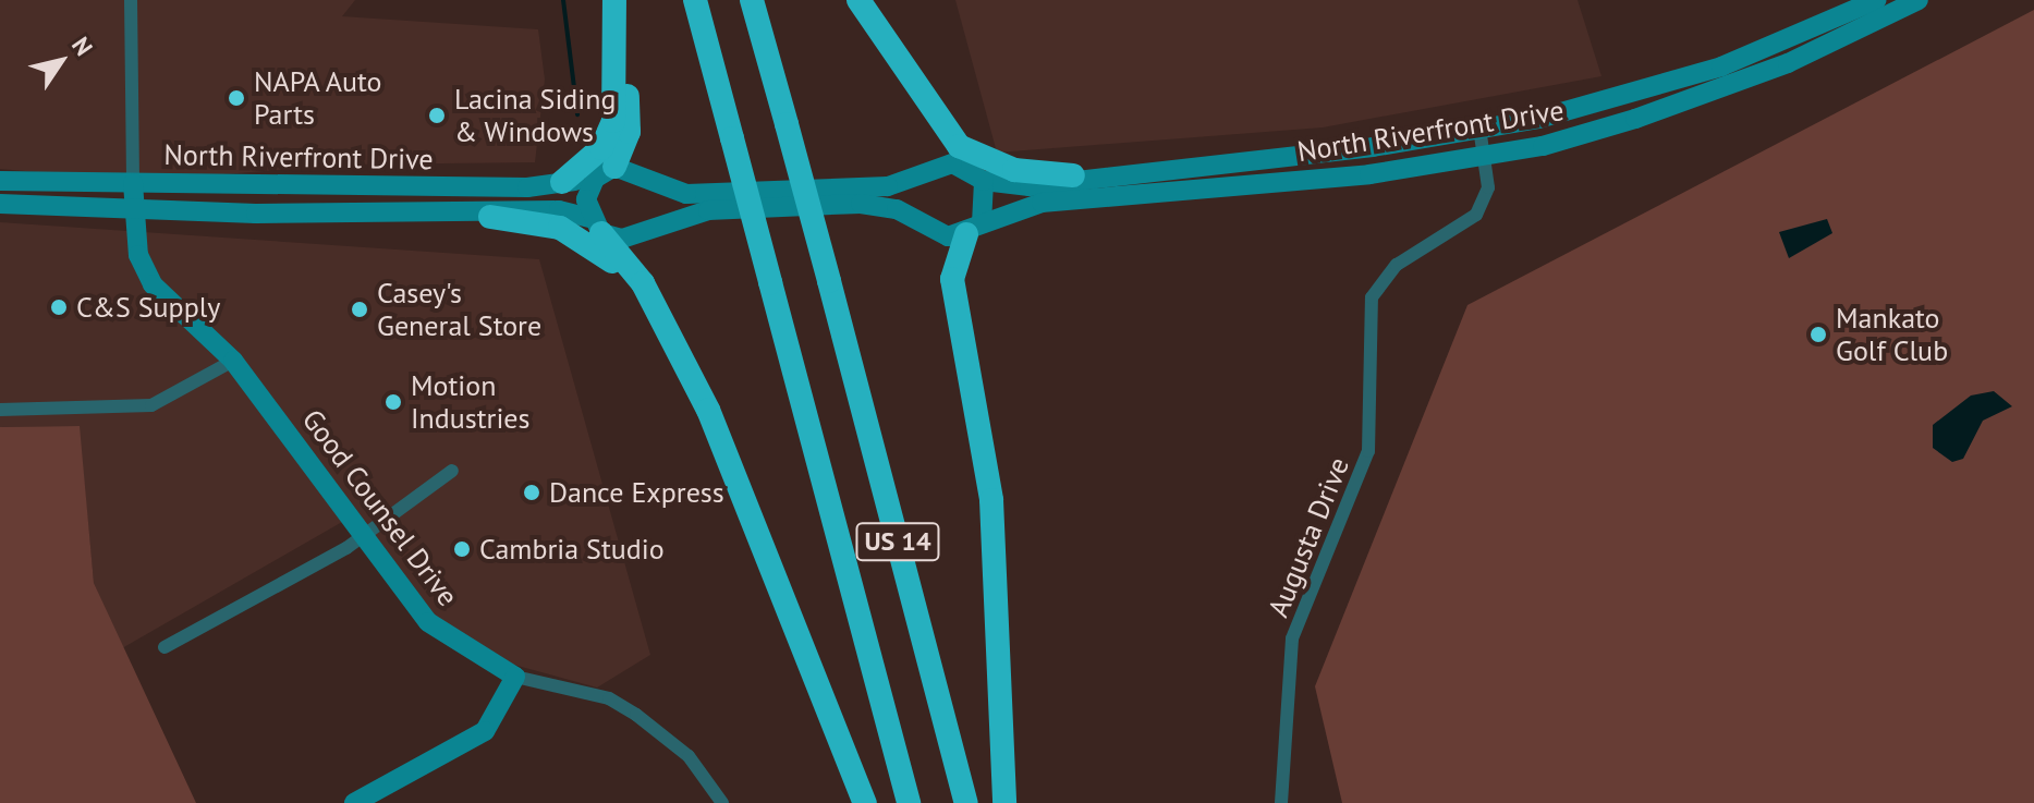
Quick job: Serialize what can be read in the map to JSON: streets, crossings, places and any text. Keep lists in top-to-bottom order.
{
  "streets": {
    "highway": ["US 14"],
    "main road": ["North Riverfront Drive", "Good Counsel Drive"],
    "street": ["Augusta Drive"]
  },
  "crossings": [
    ["North Riverfront Drive", "Good Counsel Drive"],
    ["North Riverfront Drive", "Augusta Drive"]
  ],
  "places": [
    "NAPA Auto Parts",
    "Lacina Siding & Windows",
    "C&S Supply",
    "Casey's General Store",
    "Mankato Golf Club",
    "Motion Industries",
    "Dance Express",
    "Cambria Studio"
  ],
  "north": "top right"
}
